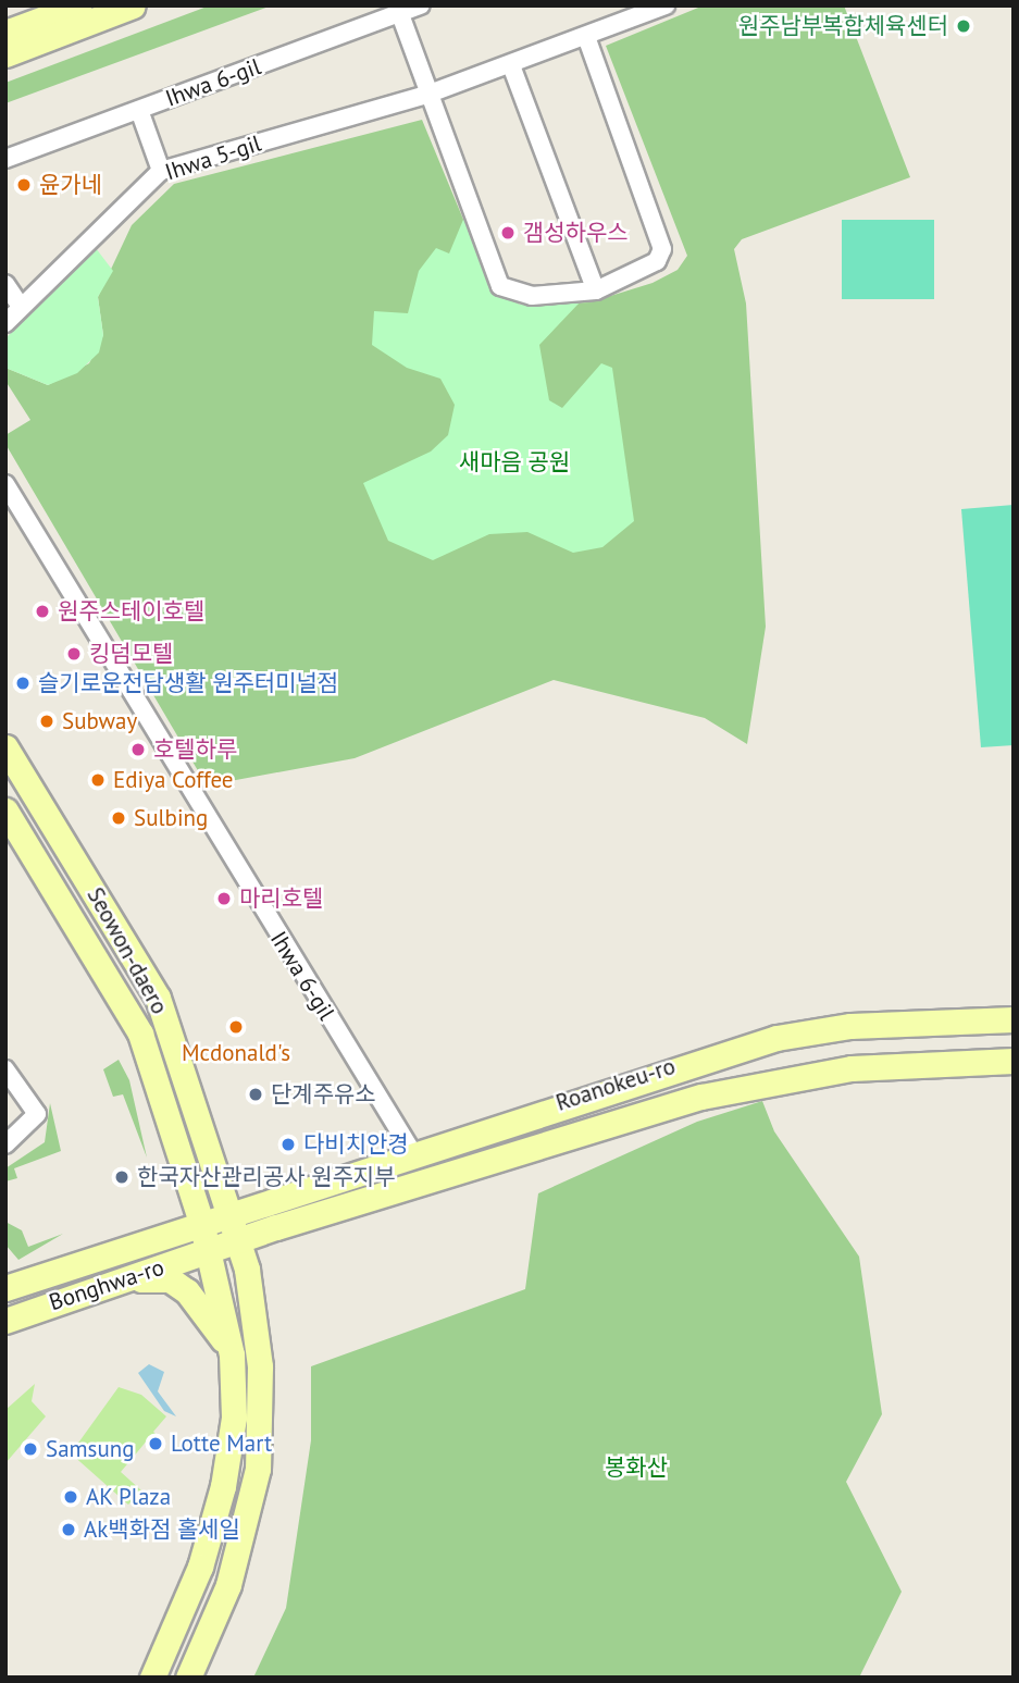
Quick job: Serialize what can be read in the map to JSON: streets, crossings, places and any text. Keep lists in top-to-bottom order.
{
  "streets": {
    "street": [
      "Ihwa 6-gil",
      "Ihwa 5-gil",
      "Seowon-daero",
      "Roanokeu-ro",
      "Bonghwa-ro"
    ]
  },
  "crossings": [
    ["Ihwa 6-gil", "Roanokeu-ro"],
    ["Seowon-daero", "Roanokeu-ro"],
    ["Seowon-daero", "Bonghwa-ro"],
    ["Roanokeu-ro", "Bonghwa-ro"]
  ],
  "parks": ["새마음 공원", "봉화산"],
  "places": [
    "원주남부복합체육센터",
    "윤가네",
    "갬성하우스",
    "원주스테이호텔",
    "킹덤모텔",
    "슬기로운전담생활 원주터미널점",
    "Subway",
    "호텔하루",
    "Ediya Coffee",
    "Sulbing",
    "마리호텔",
    "Mcdonald's",
    "단계주유소",
    "다비치안경",
    "한국자산관리공사 원주지부",
    "Lotte Mart",
    "Samsung",
    "AK Plaza",
    "Ak백화점 홀세일"
  ]
}
